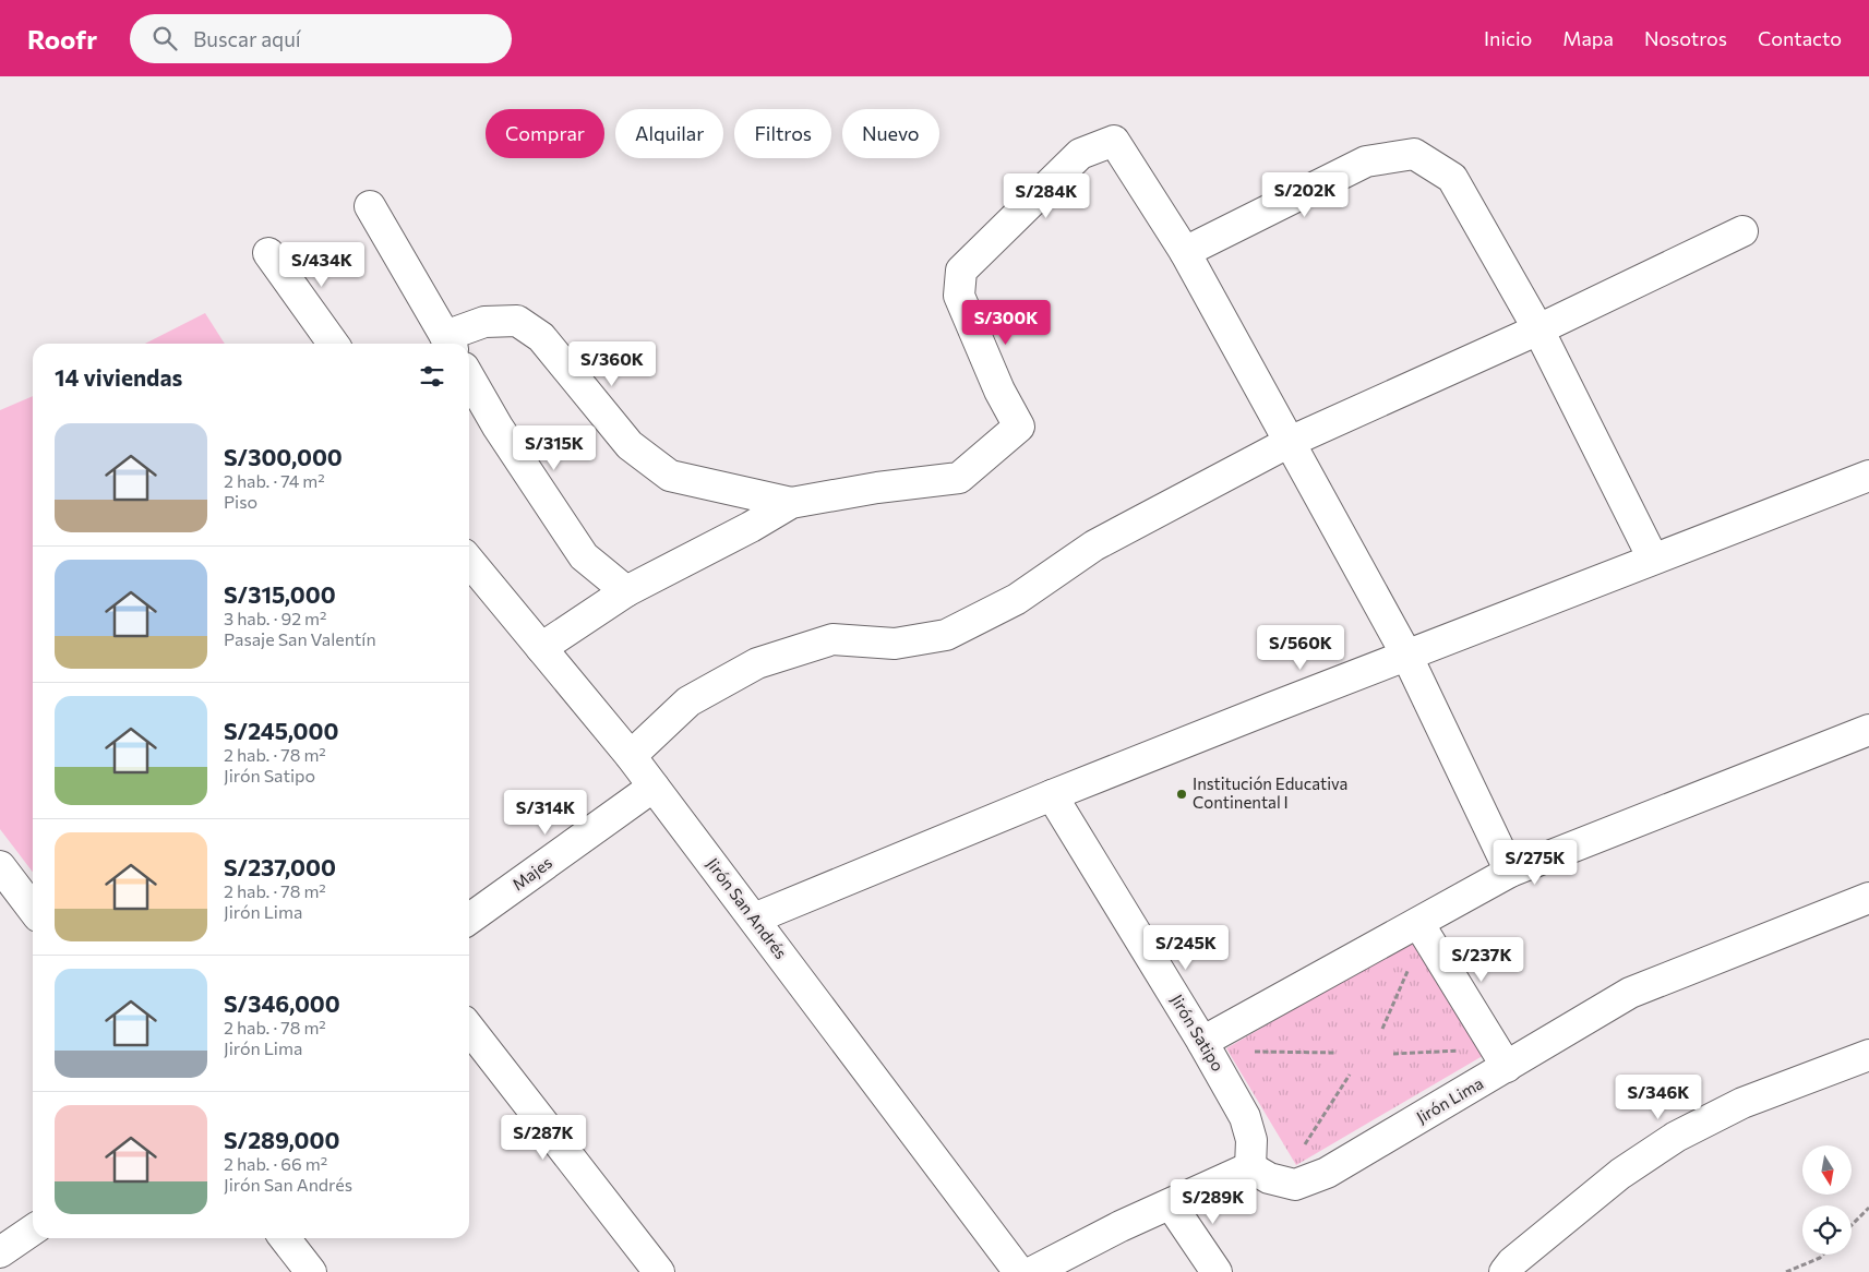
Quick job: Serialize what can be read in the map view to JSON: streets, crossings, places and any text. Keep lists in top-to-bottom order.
{
  "streets": {
    "street": [
      "Majes",
      "Jirón San Andrés",
      "Jirón Satipo",
      "Jirón Lima"
    ]
  },
  "crossings": [
    ["Majes", "Jirón San Andrés"],
    ["Jirón Satipo", "Jirón Lima"]
  ],
  "places": ["Institución Educativa Continental I"],
  "north": "bottom",
  "page": {
    "header": "Roofr",
    "search": "Buscar aquí",
    "nav": [
      "Inicio",
      "Mapa",
      "Nosotros",
      "Contacto"
    ],
    "chip": [
      "Comprar",
      "Alquilar",
      "Filtros",
      "Nuevo"
    ],
    "price": [
      "S/202K",
      "S/284K",
      "S/434K",
      "S/300K",
      "S/360K",
      "S/315K",
      "S/560K",
      "S/314K",
      "S/275K",
      "S/245K",
      "S/237K",
      "S/346K",
      "S/287K",
      "S/289K"
    ],
    "heading": "14 viviendas",
    "list": [
      {
        "name": "S/300,000",
        "note": "2 hab. · 74 m² · Piso"
      },
      {
        "name": "S/315,000",
        "note": "3 hab. · 92 m² · Pasaje San Valentín"
      },
      {
        "name": "S/245,000",
        "note": "2 hab. · 78 m² · Jirón Satipo"
      },
      {
        "name": "S/237,000",
        "note": "2 hab. · 78 m² · Jirón Lima"
      },
      {
        "name": "S/346,000",
        "note": "2 hab. · 78 m² · Jirón Lima"
      },
      {
        "name": "S/289,000",
        "note": "2 hab. · 66 m² · Jirón San Andrés"
      }
    ]
  }
}
